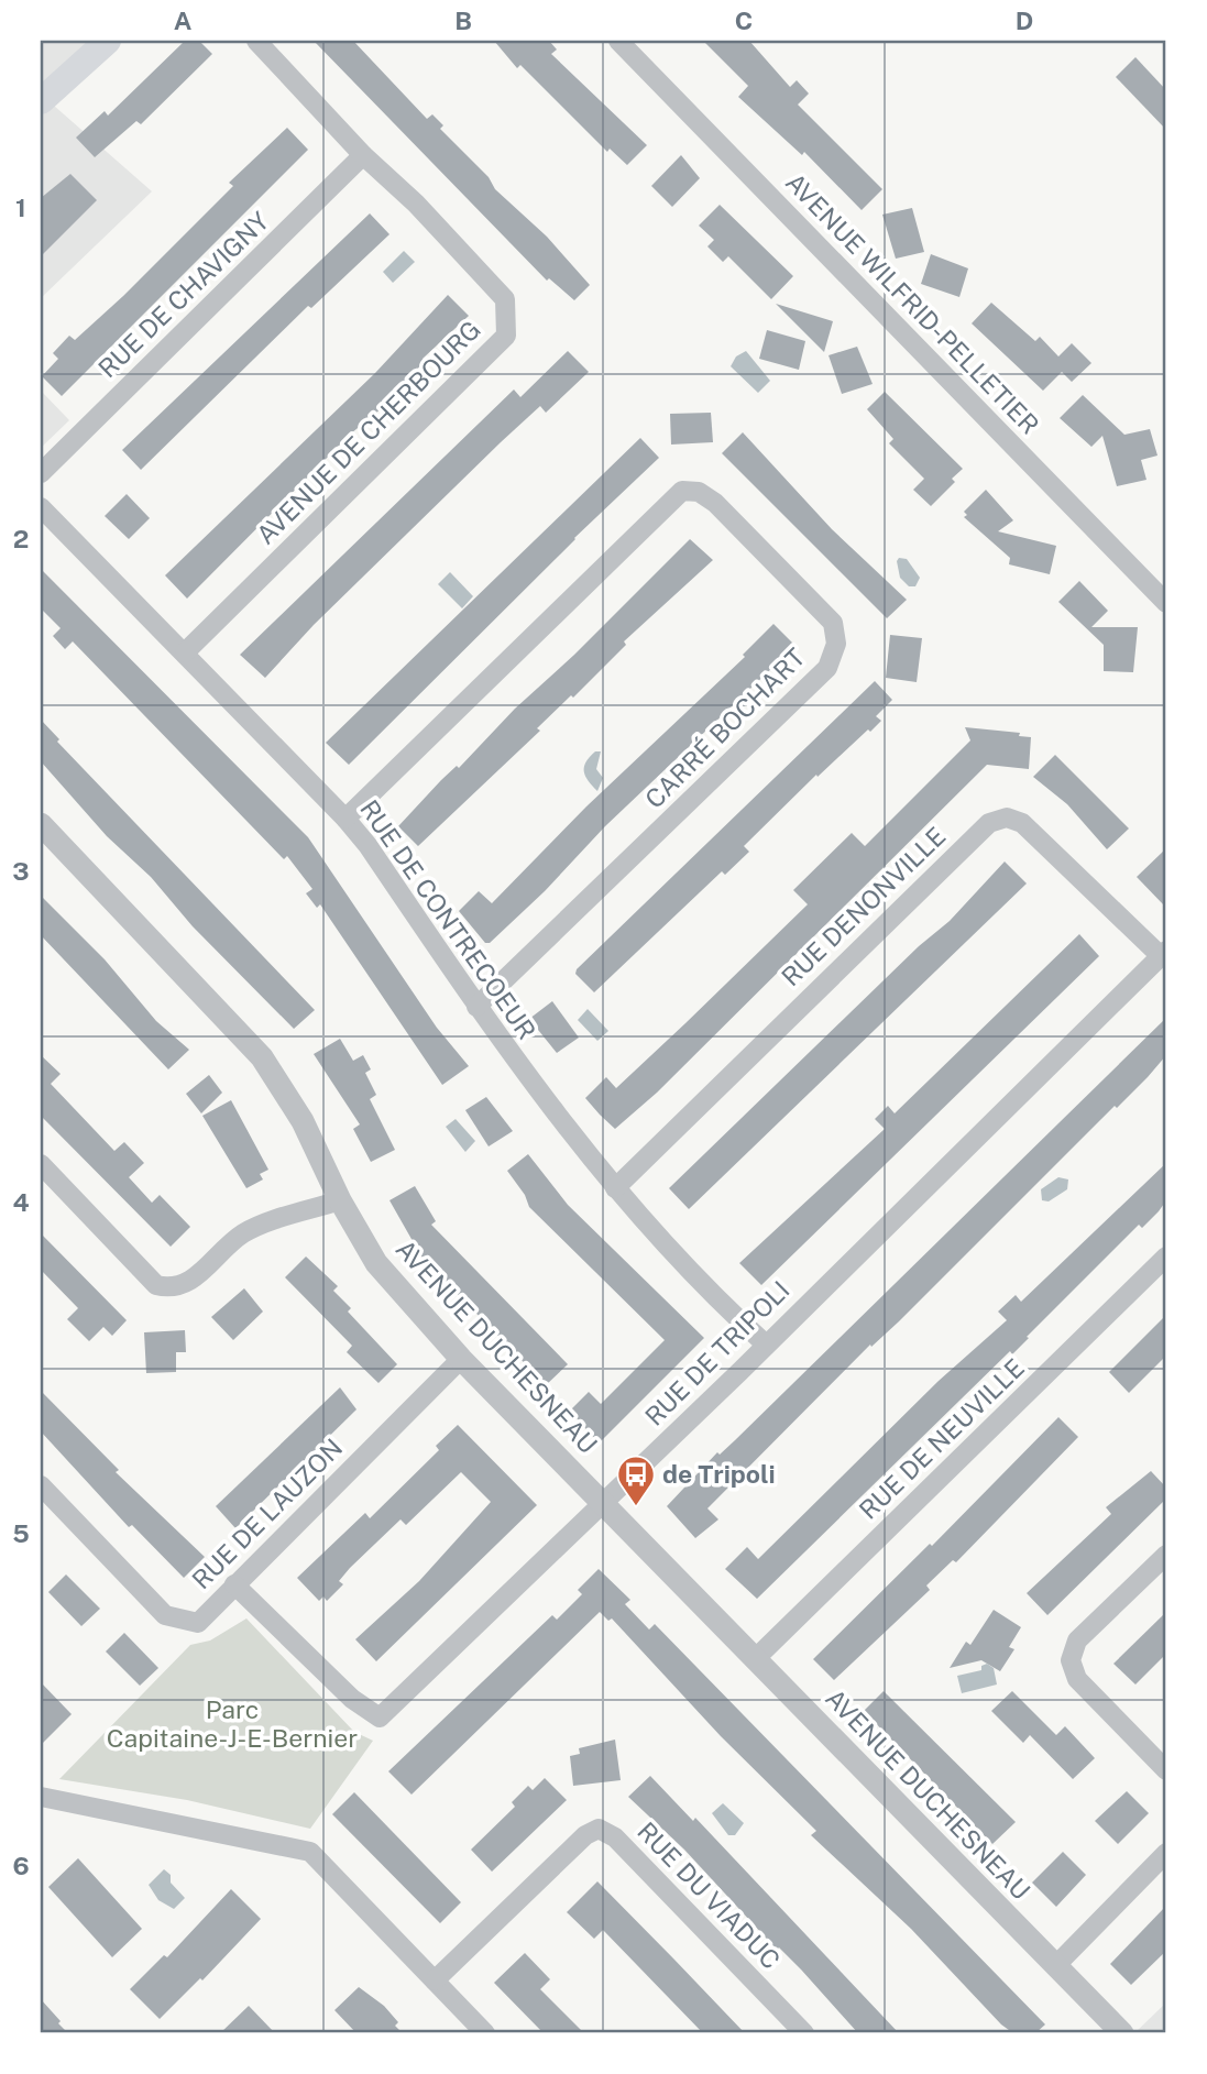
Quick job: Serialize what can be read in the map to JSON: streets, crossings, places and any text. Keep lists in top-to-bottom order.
{
  "streets": {
    "street": [
      "RUE DE CHAVIGNY",
      "AVENUE WILFRID-PELLETIER",
      "AVENUE DE CHERBOURG",
      "CARRÉ BOCHART",
      "RUE DENONVILLE",
      "RUE DE CONTRECOEUR",
      "AVENUE DUCHESNEAU",
      "RUE DE TRIPOLI",
      "RUE DE NEUVILLE",
      "RUE DE LAUZON",
      "RUE DU VIADUC"
    ]
  },
  "crossings": [
    ["RUE DE CHAVIGNY", "AVENUE DE CHERBOURG"],
    ["AVENUE DE CHERBOURG", "RUE DE CONTRECOEUR"],
    ["CARRÉ BOCHART", "RUE DE CONTRECOEUR"],
    ["RUE DENONVILLE", "RUE DE CONTRECOEUR"],
    ["RUE DENONVILLE", "RUE DE TRIPOLI"],
    ["RUE DE CONTRECOEUR", "RUE DE TRIPOLI"],
    ["AVENUE DUCHESNEAU", "RUE DE TRIPOLI"],
    ["AVENUE DUCHESNEAU", "RUE DE NEUVILLE"],
    ["AVENUE DUCHESNEAU", "RUE DE LAUZON"],
    ["RUE DE TRIPOLI", "RUE DE LAUZON"]
  ],
  "parks": ["Parc Capitaine-J-E-Bernier"],
  "places": {
    "bus stop": ["de Tripoli"]
  },
  "grid": {
    "columns": [
      "A",
      "B",
      "C",
      "D"
    ],
    "rows": [
      "1",
      "2",
      "3",
      "4",
      "5",
      "6"
    ]
  }
}
